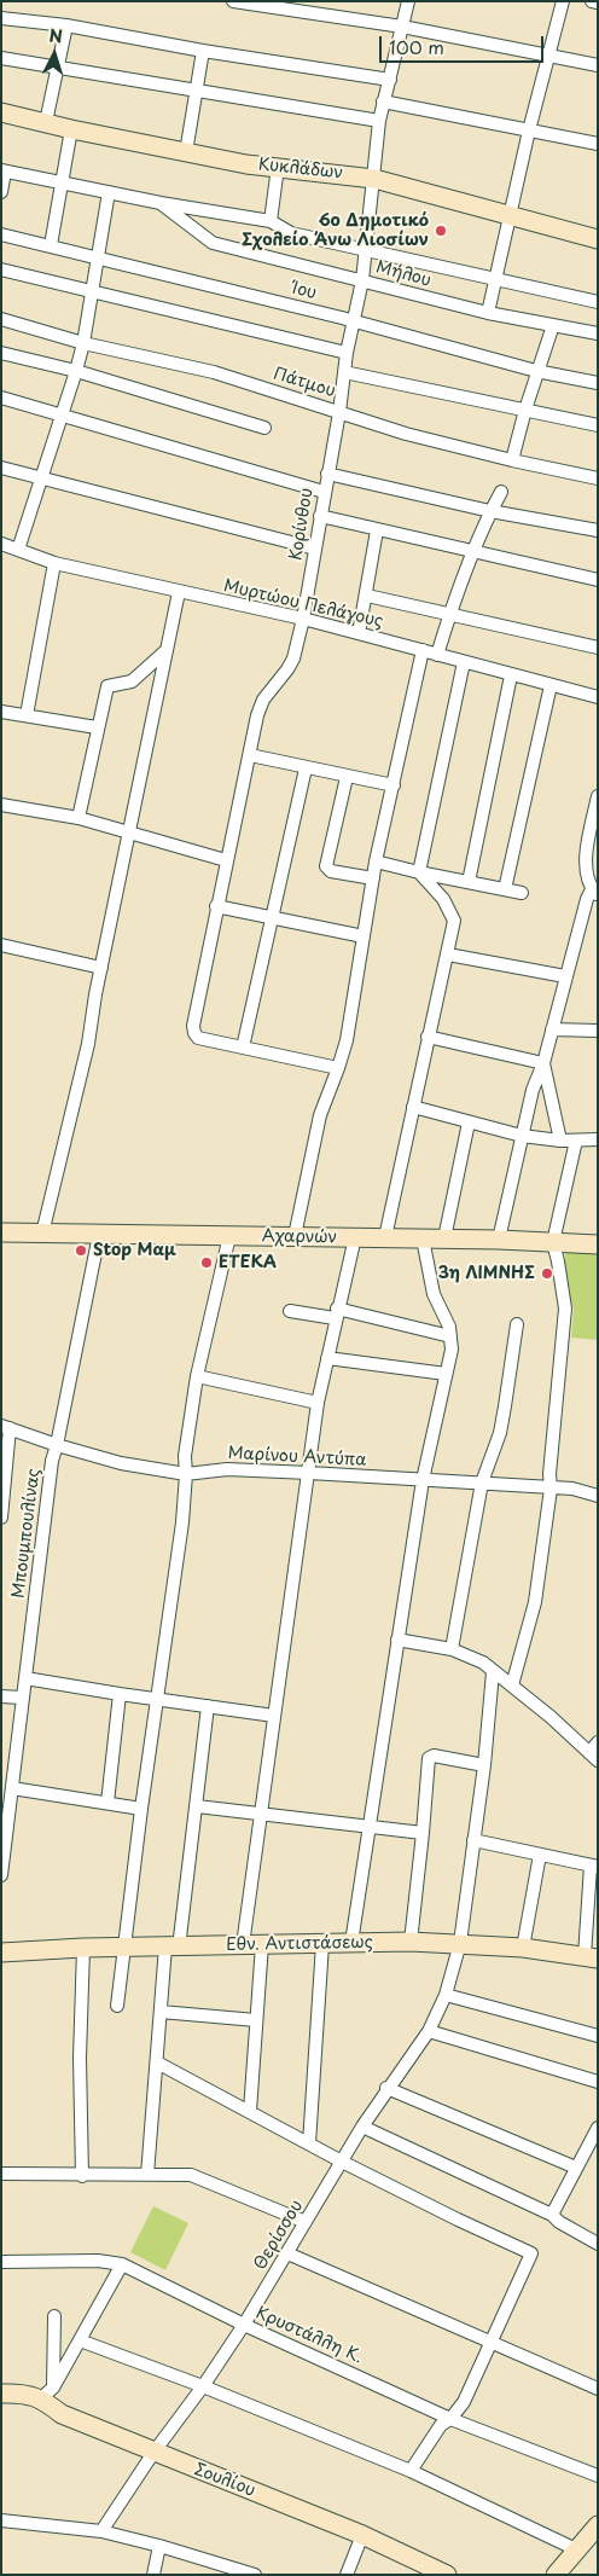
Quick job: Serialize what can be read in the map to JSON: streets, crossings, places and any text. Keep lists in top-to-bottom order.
{
  "streets": {
    "street": [
      "Κυκλάδων",
      "Μήλου",
      "Ίου",
      "Πάτμου",
      "Κορίνθου",
      "Μυρτώου Πελάγους",
      "Αχαρνών",
      "Μαρίνου Αντύπα",
      "Μπουμπουλίνας",
      "Εθν. Αντιστάσεως",
      "Θερίσσου",
      "Κρυστάλλη Κ.",
      "Σουλίου"
    ]
  },
  "crossings": [
    ["Κυκλάδων", "Κορίνθου"],
    ["Μήλου", "Κορίνθου"],
    ["Ίου", "Κορίνθου"],
    ["Πάτμου", "Κορίνθου"],
    ["Κορίνθου", "Μυρτώου Πελάγους"],
    ["Αχαρνών", "Μπουμπουλίνας"],
    ["Μαρίνου Αντύπα", "Μπουμπουλίνας"],
    ["Εθν. Αντιστάσεως", "Θερίσσου"],
    ["Θερίσσου", "Κρυστάλλη Κ."],
    ["Θερίσσου", "Σουλίου"]
  ],
  "places": [
    "6ο Δημοτικό Σχολείο Άνω Λιοσίων",
    "Stop Μαμ",
    "ΕΤΕΚΑ",
    "3η ΛΙΜΝΗΣ"
  ],
  "scale_bar": "100 m",
  "north": "top"
}
